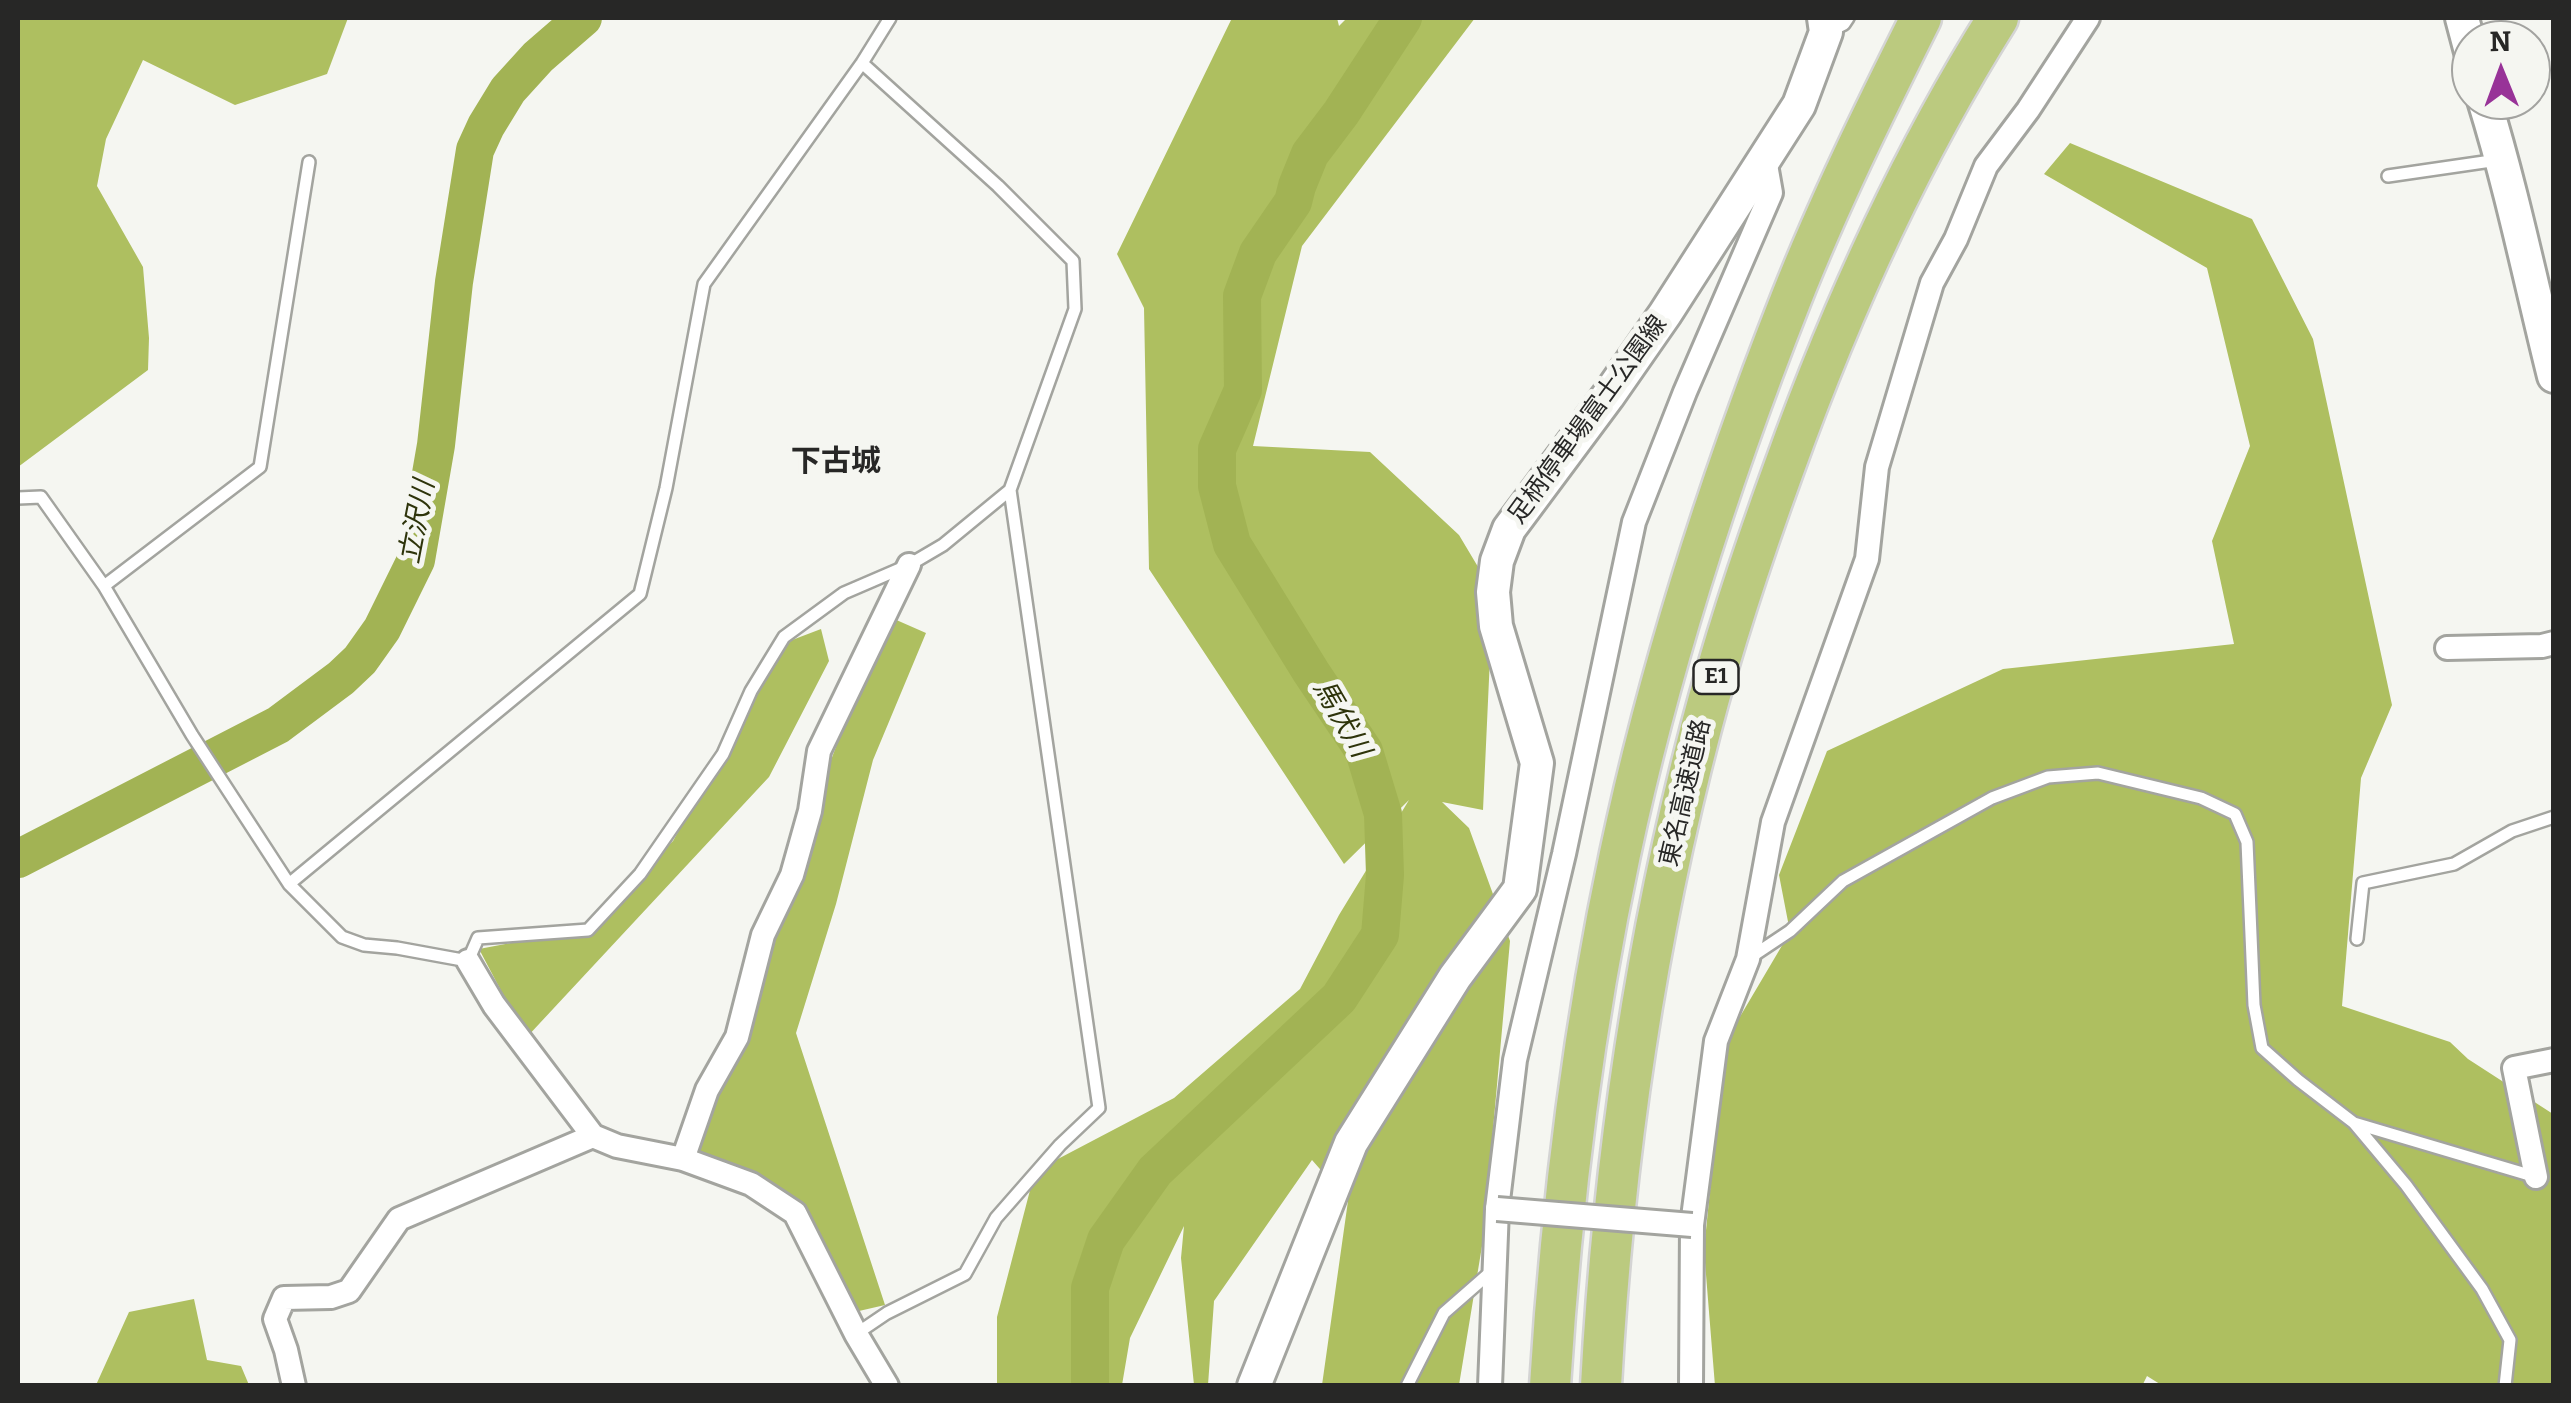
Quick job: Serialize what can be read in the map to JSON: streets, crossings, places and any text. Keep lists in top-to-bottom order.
{
  "streets": {
    "highway": ["E1", "東名高速道路"],
    "main road": ["足柄停車場富士公園線"]
  },
  "districts": ["下古城"],
  "water": ["立沢川", "馬伏川"],
  "north": "top"
}
